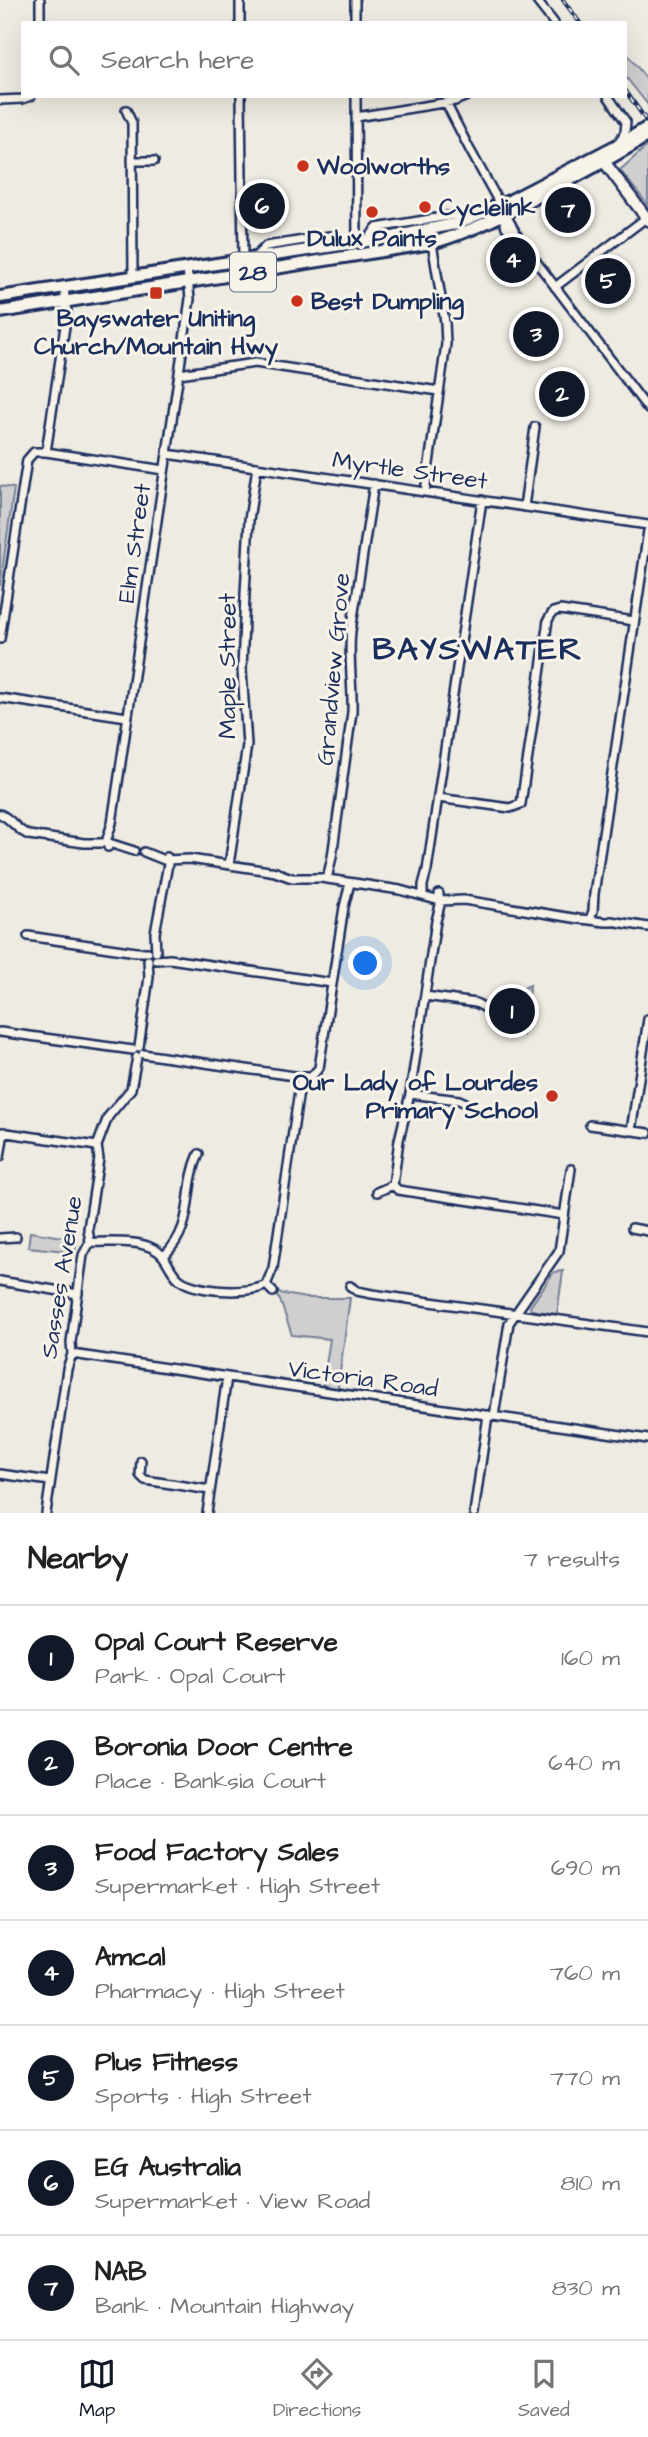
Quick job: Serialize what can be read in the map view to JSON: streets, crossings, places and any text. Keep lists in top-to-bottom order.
{
  "streets": {
    "main road": ["28"],
    "street": [
      "Myrtle Street",
      "Elm Street",
      "Maple Street",
      "Grandview Grove",
      "Sasses Avenue",
      "Victoria Road"
    ]
  },
  "crossings": [
    ["28", "Elm Street"],
    ["Myrtle Street", "Elm Street"],
    ["Myrtle Street", "Maple Street"],
    ["Myrtle Street", "Grandview Grove"],
    ["Sasses Avenue", "Victoria Road"]
  ],
  "districts": ["BAYSWATER"],
  "places": {
    "other": [
      "Woolworths",
      "Cyclelink",
      "Dulux Paints",
      "Best Dumpling",
      "Our Lady of Lourdes Primary School"
    ],
    "transit": ["Bayswater Uniting Church/Mountain Hwy"]
  },
  "page": {
    "search": "Search here",
    "pins": [
      "6",
      "7",
      "4",
      "5",
      "3",
      "2",
      "1"
    ],
    "heading": ["Nearby", "7 results"],
    "list": [
      {
        "mark": "1",
        "name": "Opal Court Reserve",
        "note": "Park · Opal Court",
        "value": "160 m"
      },
      {
        "mark": "2",
        "name": "Boronia Door Centre",
        "note": "Place · Banksia Court",
        "value": "640 m"
      },
      {
        "mark": "3",
        "name": "Food Factory Sales",
        "note": "Supermarket · High Street",
        "value": "690 m"
      },
      {
        "mark": "4",
        "name": "Amcal",
        "note": "Pharmacy · High Street",
        "value": "760 m"
      },
      {
        "mark": "5",
        "name": "Plus Fitness",
        "note": "Sports · High Street",
        "value": "770 m"
      },
      {
        "mark": "6",
        "name": "EG Australia",
        "note": "Supermarket · View Road",
        "value": "810 m"
      },
      {
        "mark": "7",
        "name": "NAB",
        "note": "Bank · Mountain Highway",
        "value": "830 m"
      }
    ],
    "nav": ["Map", "Directions", "Saved"]
  }
}
